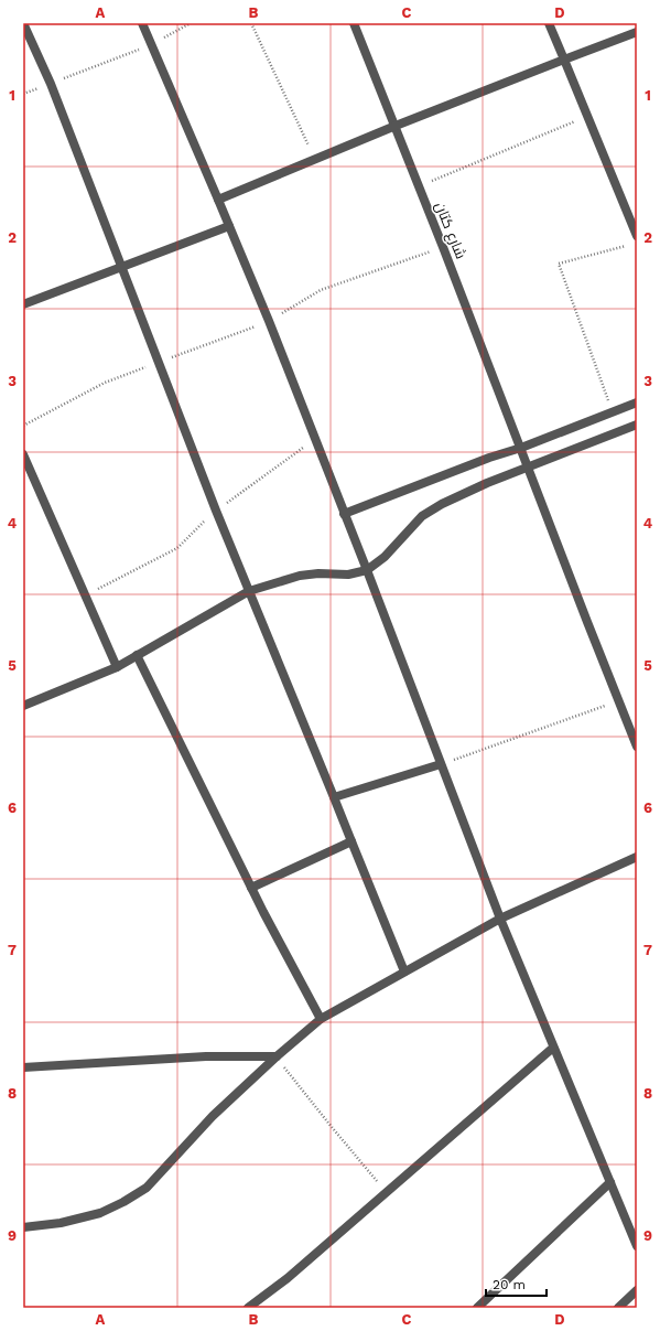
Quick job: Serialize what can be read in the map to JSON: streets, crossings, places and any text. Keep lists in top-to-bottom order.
{
  "streets": {
    "street": ["شارع كتان"]
  },
  "scale_bar": "20 m",
  "grid": {
    "columns": [
      "A",
      "B",
      "C",
      "D"
    ],
    "rows": [
      "1",
      "2",
      "3",
      "4",
      "5",
      "6",
      "7",
      "8",
      "9"
    ]
  }
}
